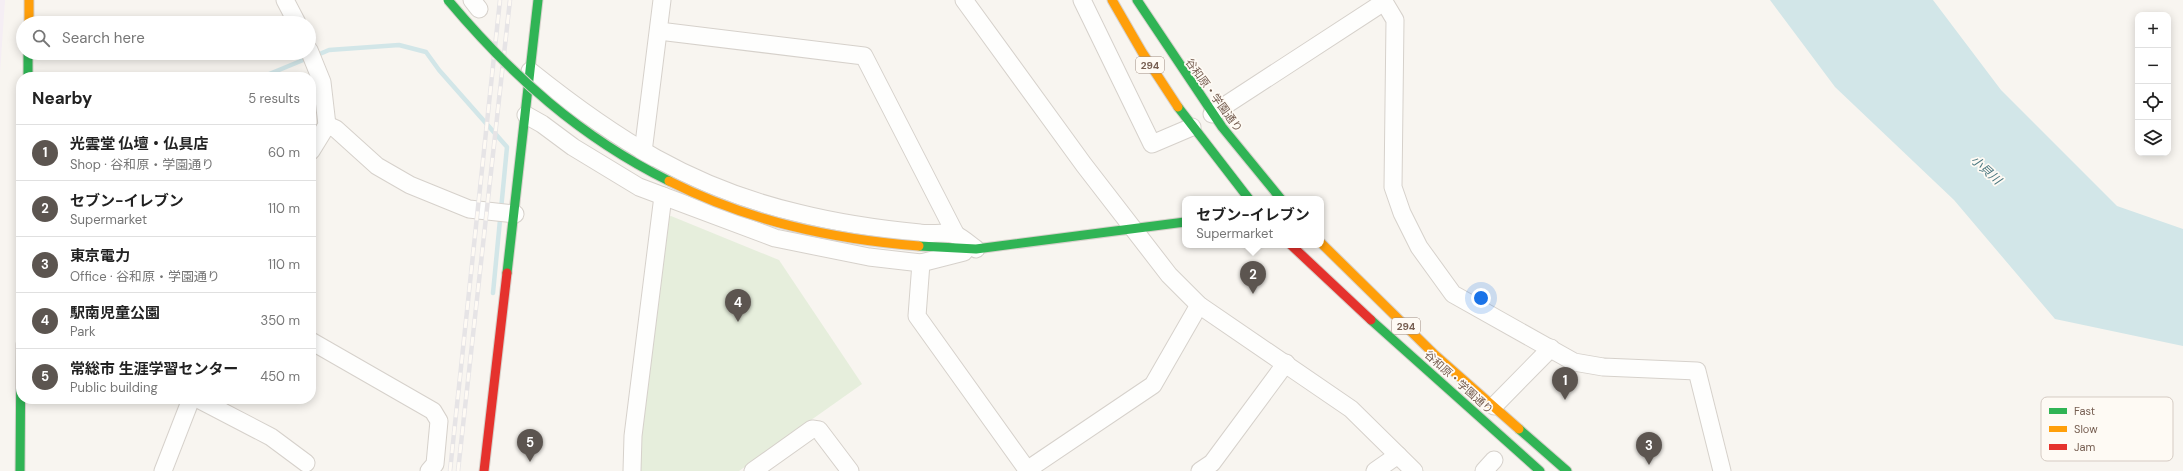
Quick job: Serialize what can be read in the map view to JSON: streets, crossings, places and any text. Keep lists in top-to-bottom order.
{
  "streets": {
    "main road": ["294", "谷和原・学園通り"]
  },
  "water": ["小貝川"],
  "legend": ["Fast", "Slow", "Jam"],
  "page": {
    "map_buttons": ["+", "−"],
    "search": "Search here",
    "heading": ["Nearby", "5 results"],
    "list": [
      {
        "mark": "1",
        "name": "光雲堂 仏壇・仏具店",
        "note": "Shop · 谷和原・学園通り",
        "value": "60 m"
      },
      {
        "mark": "2",
        "name": "セブン-イレブン",
        "note": "Supermarket",
        "value": "110 m"
      },
      {
        "mark": "3",
        "name": "東京電力",
        "note": "Office · 谷和原・学園通り",
        "value": "110 m"
      },
      {
        "mark": "4",
        "name": "駅南児童公園",
        "note": "Park",
        "value": "350 m"
      },
      {
        "mark": "5",
        "name": "常総市 生涯学習センター",
        "note": "Public building",
        "value": "450 m"
      }
    ],
    "popup": ["セブン-イレブン", "Supermarket"],
    "pins": [
      "2",
      "4",
      "1",
      "5",
      "3"
    ]
  }
}
